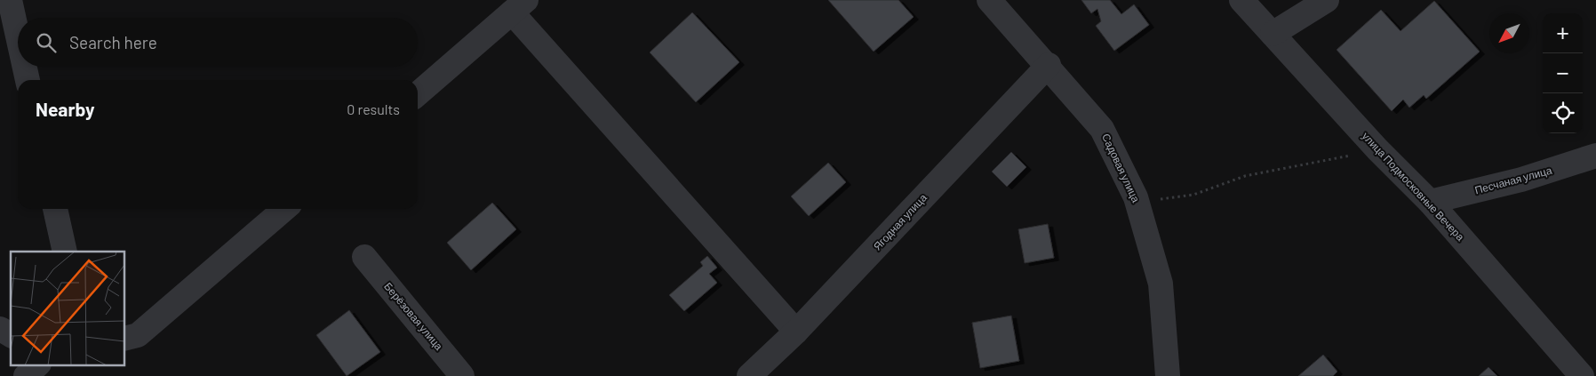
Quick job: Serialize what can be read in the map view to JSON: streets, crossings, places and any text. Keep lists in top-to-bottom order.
{
  "streets": {
    "street": [
      "Садовая улица",
      "Песчаная улица",
      "улица Подмосковные Вечера",
      "Ягодная улица",
      "Берёзовая улица"
    ]
  },
  "crossings": [
    ["Садовая улица", "Ягодная улица"],
    ["Песчаная улица", "улица Подмосковные Вечера"]
  ],
  "north": "bottom left",
  "page": {
    "map_buttons": ["+", "−"],
    "search": "Search here",
    "heading": ["Nearby", "0 results"]
  }
}
